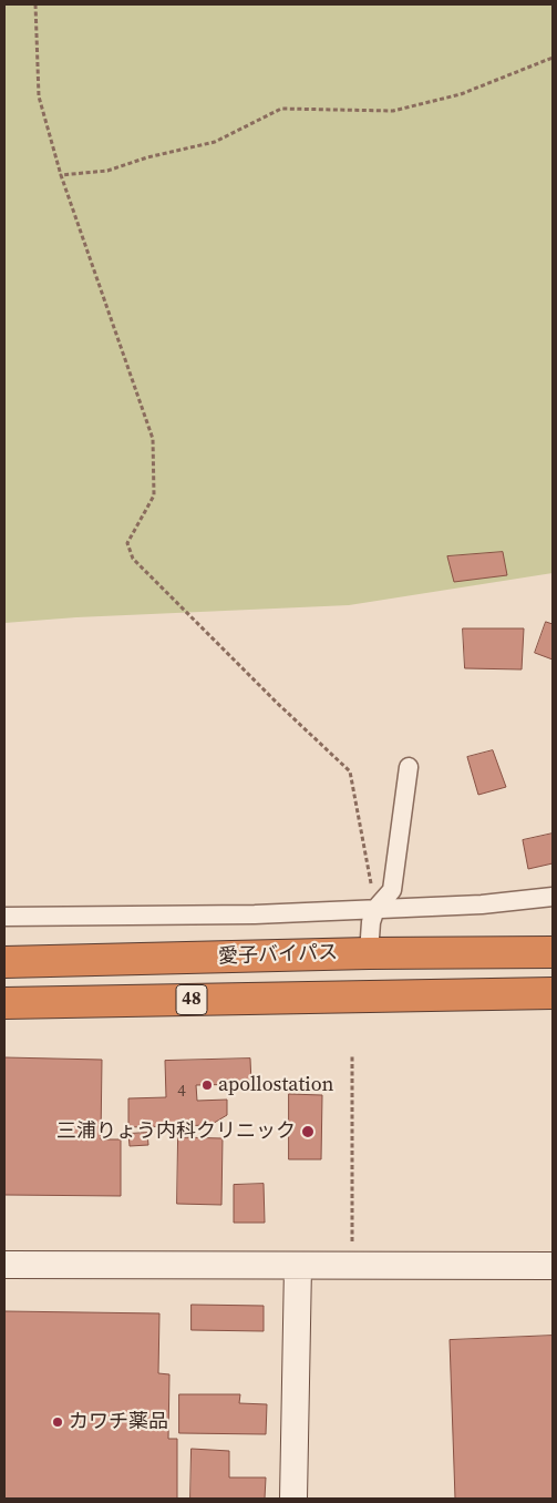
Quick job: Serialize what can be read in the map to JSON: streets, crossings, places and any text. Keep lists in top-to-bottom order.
{
  "streets": {
    "highway": ["愛子バイパス", "48"]
  },
  "places": ["apollostation", "三浦りょう内科クリニック", "カワチ薬品"],
  "house_numbers": ["4"]
}
